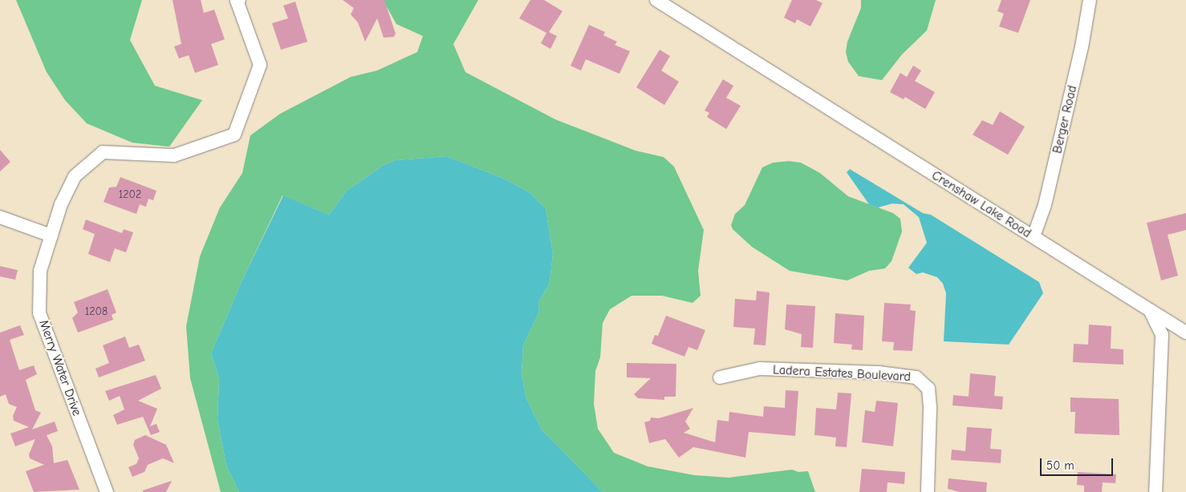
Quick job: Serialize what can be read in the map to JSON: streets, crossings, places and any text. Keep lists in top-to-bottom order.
{
  "streets": {
    "street": [
      "Berger Road",
      "Crenshaw Lake Road",
      "Merry Water Drive",
      "Ladera Estates Boulevard"
    ]
  },
  "crossings": [
    ["Berger Road", "Crenshaw Lake Road"]
  ],
  "house_numbers": ["1202", "1208"],
  "scale_bar": "50 m"
}
